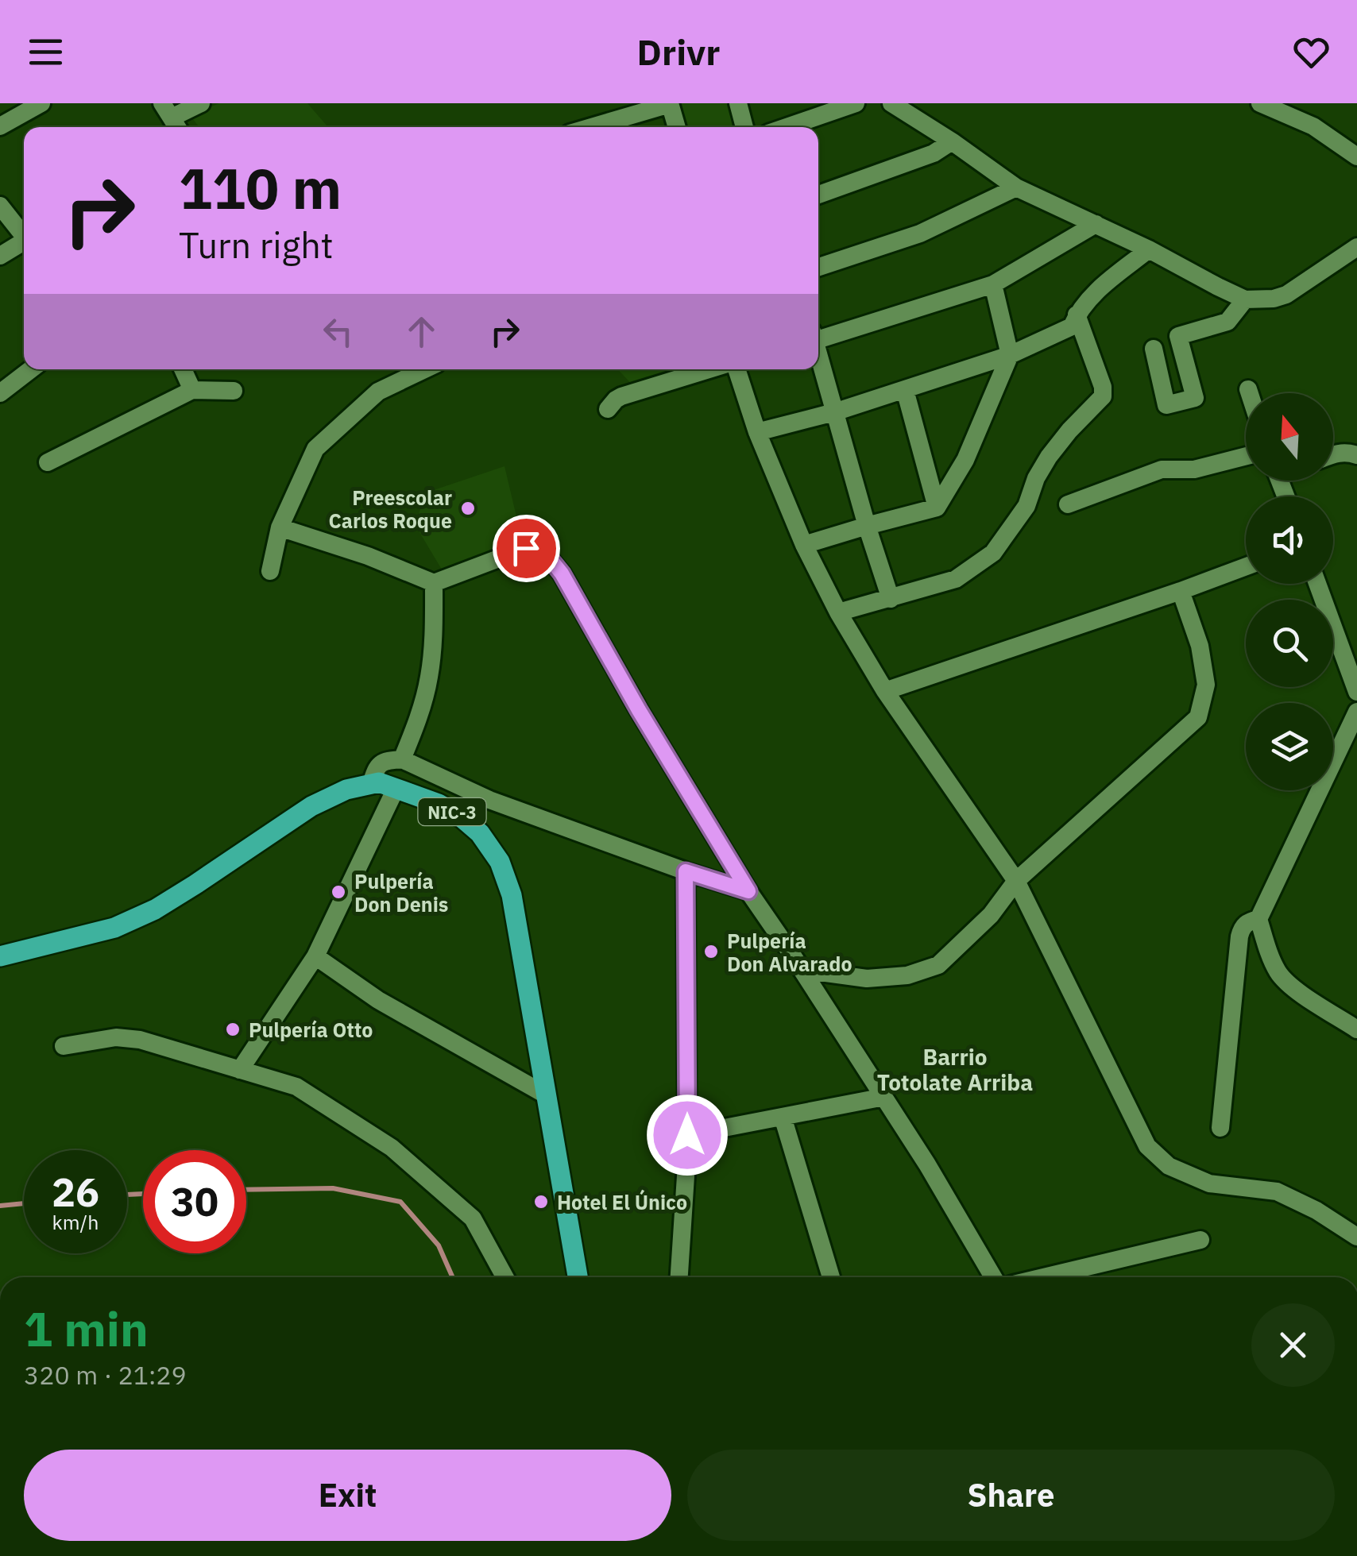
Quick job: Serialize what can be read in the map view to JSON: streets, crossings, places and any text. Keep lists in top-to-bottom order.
{
  "streets": {
    "main road": ["NIC-3"]
  },
  "districts": ["Barrio Totolate Arriba"],
  "places": [
    "Preescolar Carlos Roque",
    "Pulpería Don Denis",
    "Pulpería Don Alvarado",
    "Pulpería Otto",
    "Hotel El Único"
  ],
  "north": "top",
  "page": {
    "header": "Drivr",
    "turn": ["110 m", "Turn right"],
    "speed": "26 km/h",
    "limit": "30",
    "heading": ["1 min", "320 m · 21:29"],
    "buttons": ["Exit", "Share"]
  }
}
